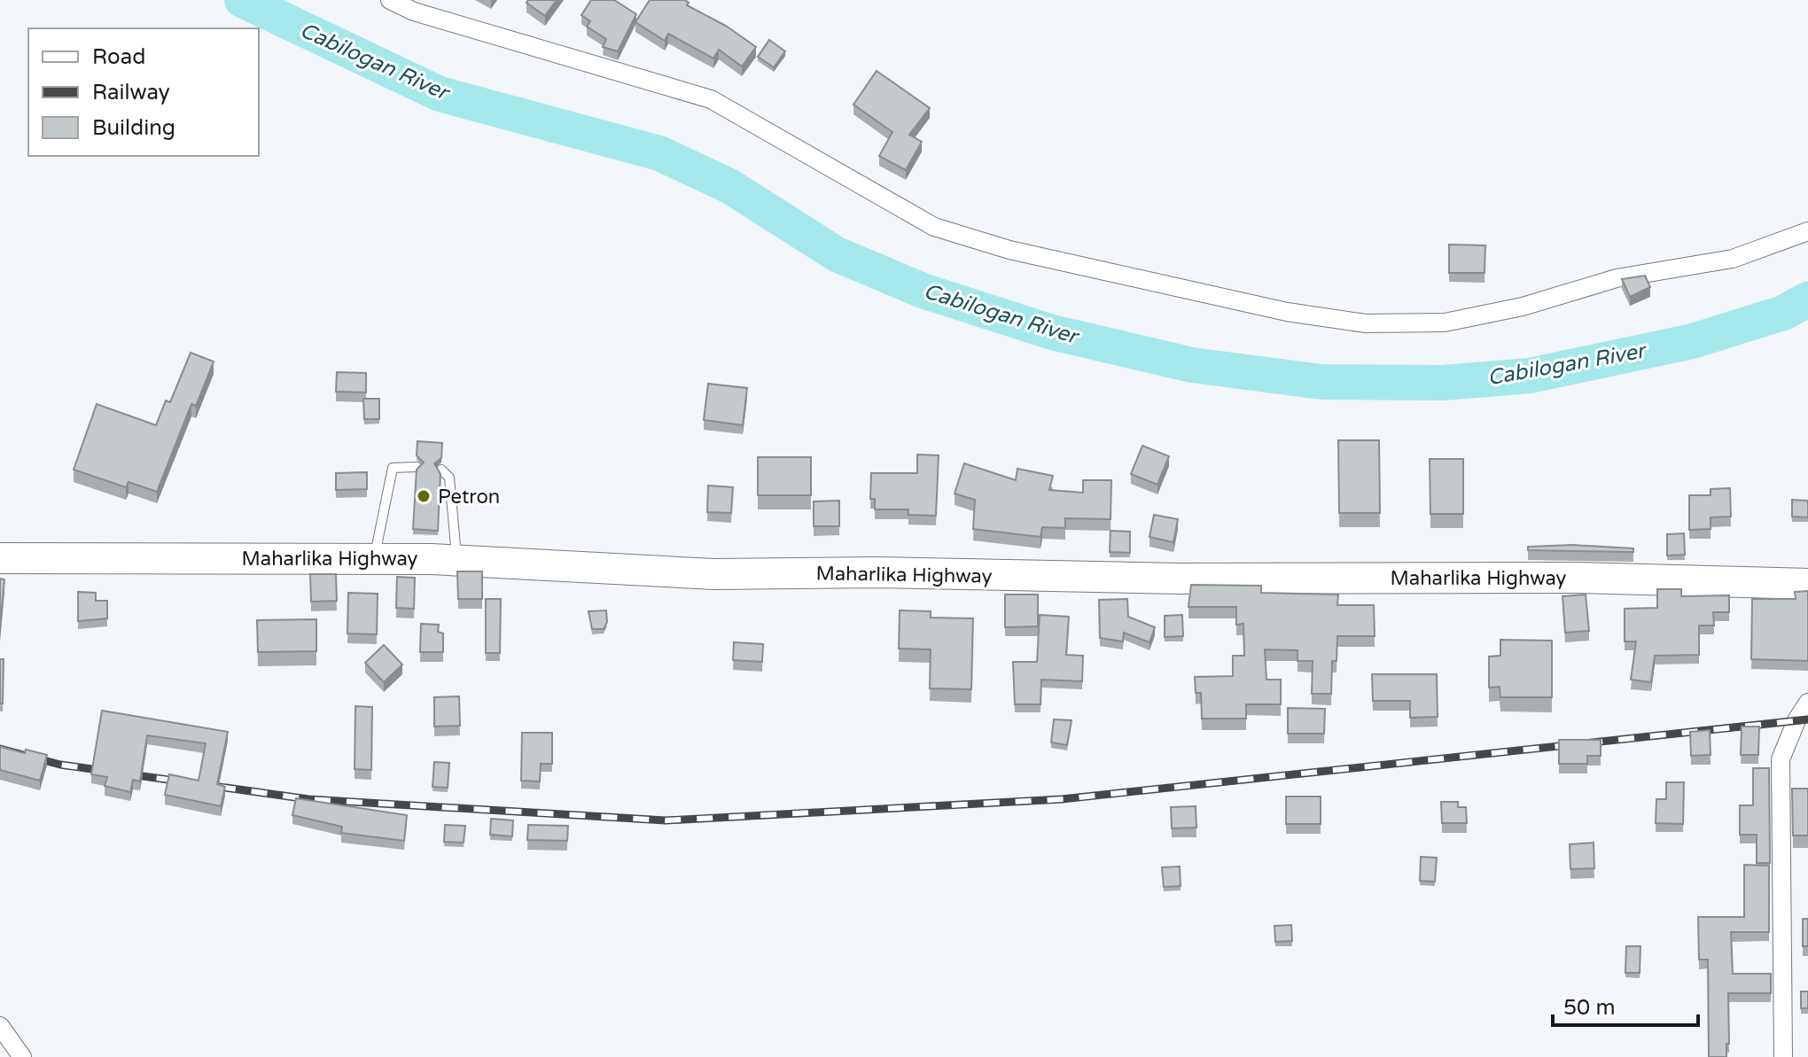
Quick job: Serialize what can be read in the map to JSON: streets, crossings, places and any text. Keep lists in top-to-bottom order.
{
  "streets": {
    "highway": ["Maharlika Highway"]
  },
  "water": ["Cabilogan River"],
  "places": ["Petron"],
  "legend": ["Road", "Railway", "Building"],
  "scale_bar": "50 m"
}
